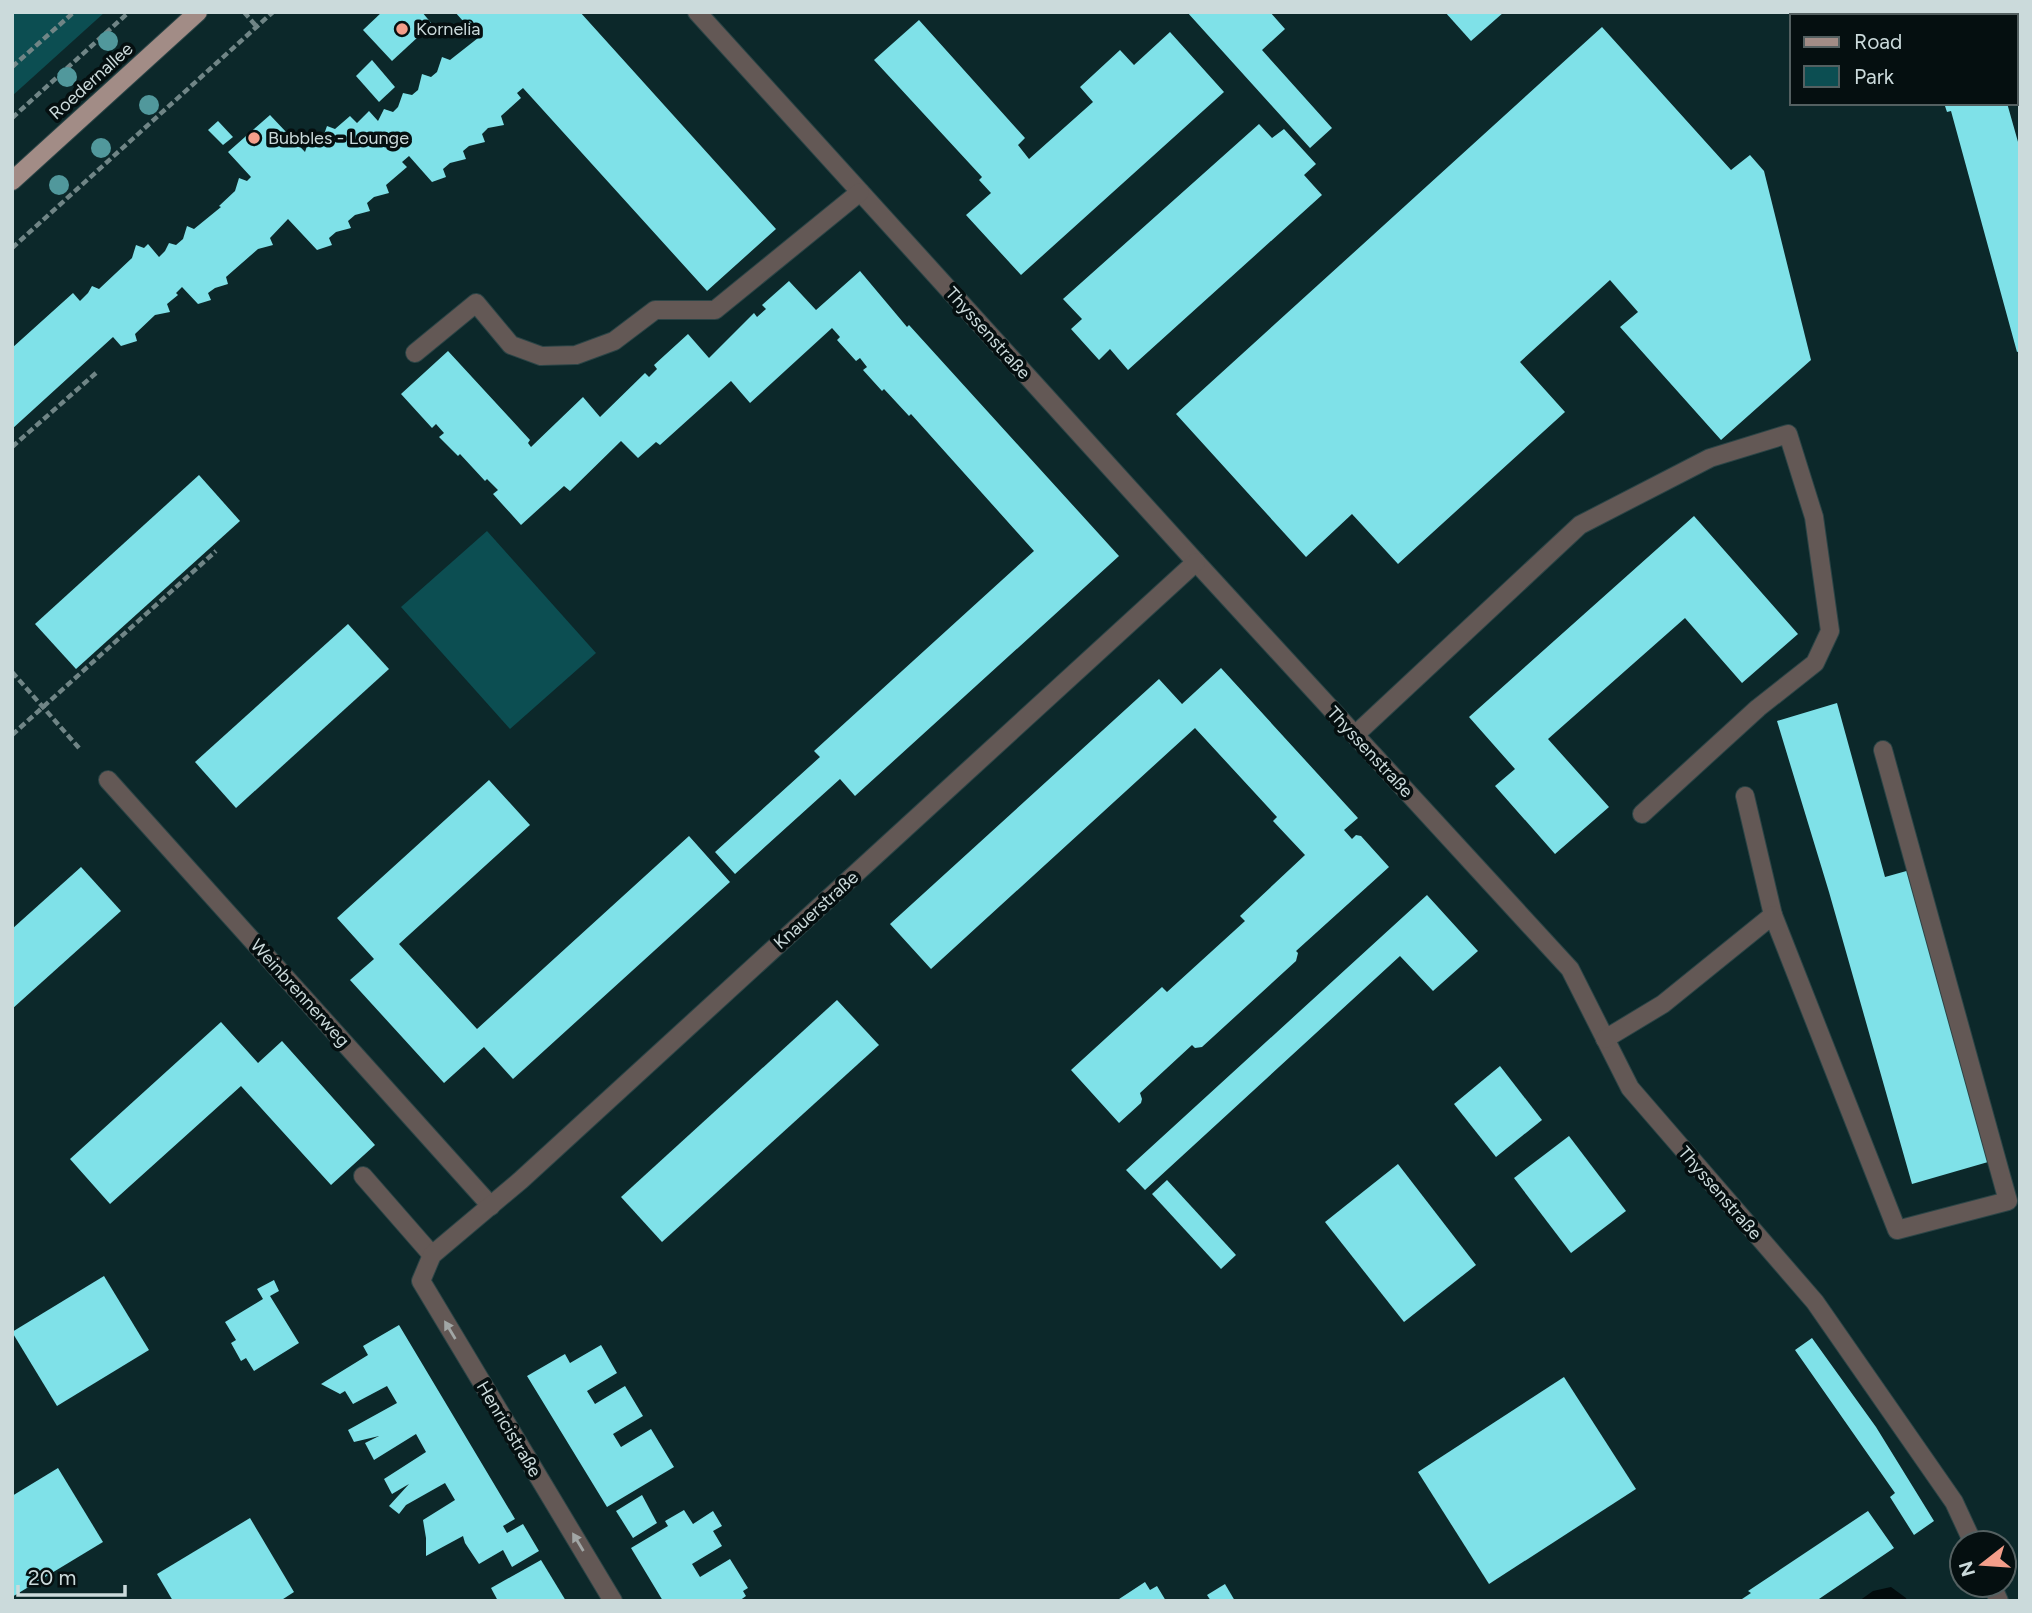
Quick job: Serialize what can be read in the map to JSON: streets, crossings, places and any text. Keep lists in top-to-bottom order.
{
  "streets": {
    "main road": ["Roedernallee"],
    "street": [
      "Thyssenstraße",
      "Knauerstraße",
      "Weinbrennerweg",
      "Henricistraße"
    ]
  },
  "crossings": [
    ["Thyssenstraße", "Knauerstraße"],
    ["Knauerstraße", "Weinbrennerweg"],
    ["Knauerstraße", "Henricistraße"]
  ],
  "one_way": ["Henricistraße"],
  "places": ["Kornelia", "Bubbles - Lounge"],
  "legend": ["Road", "Park"],
  "scale_bar": "20 m",
  "north": "left"
}
